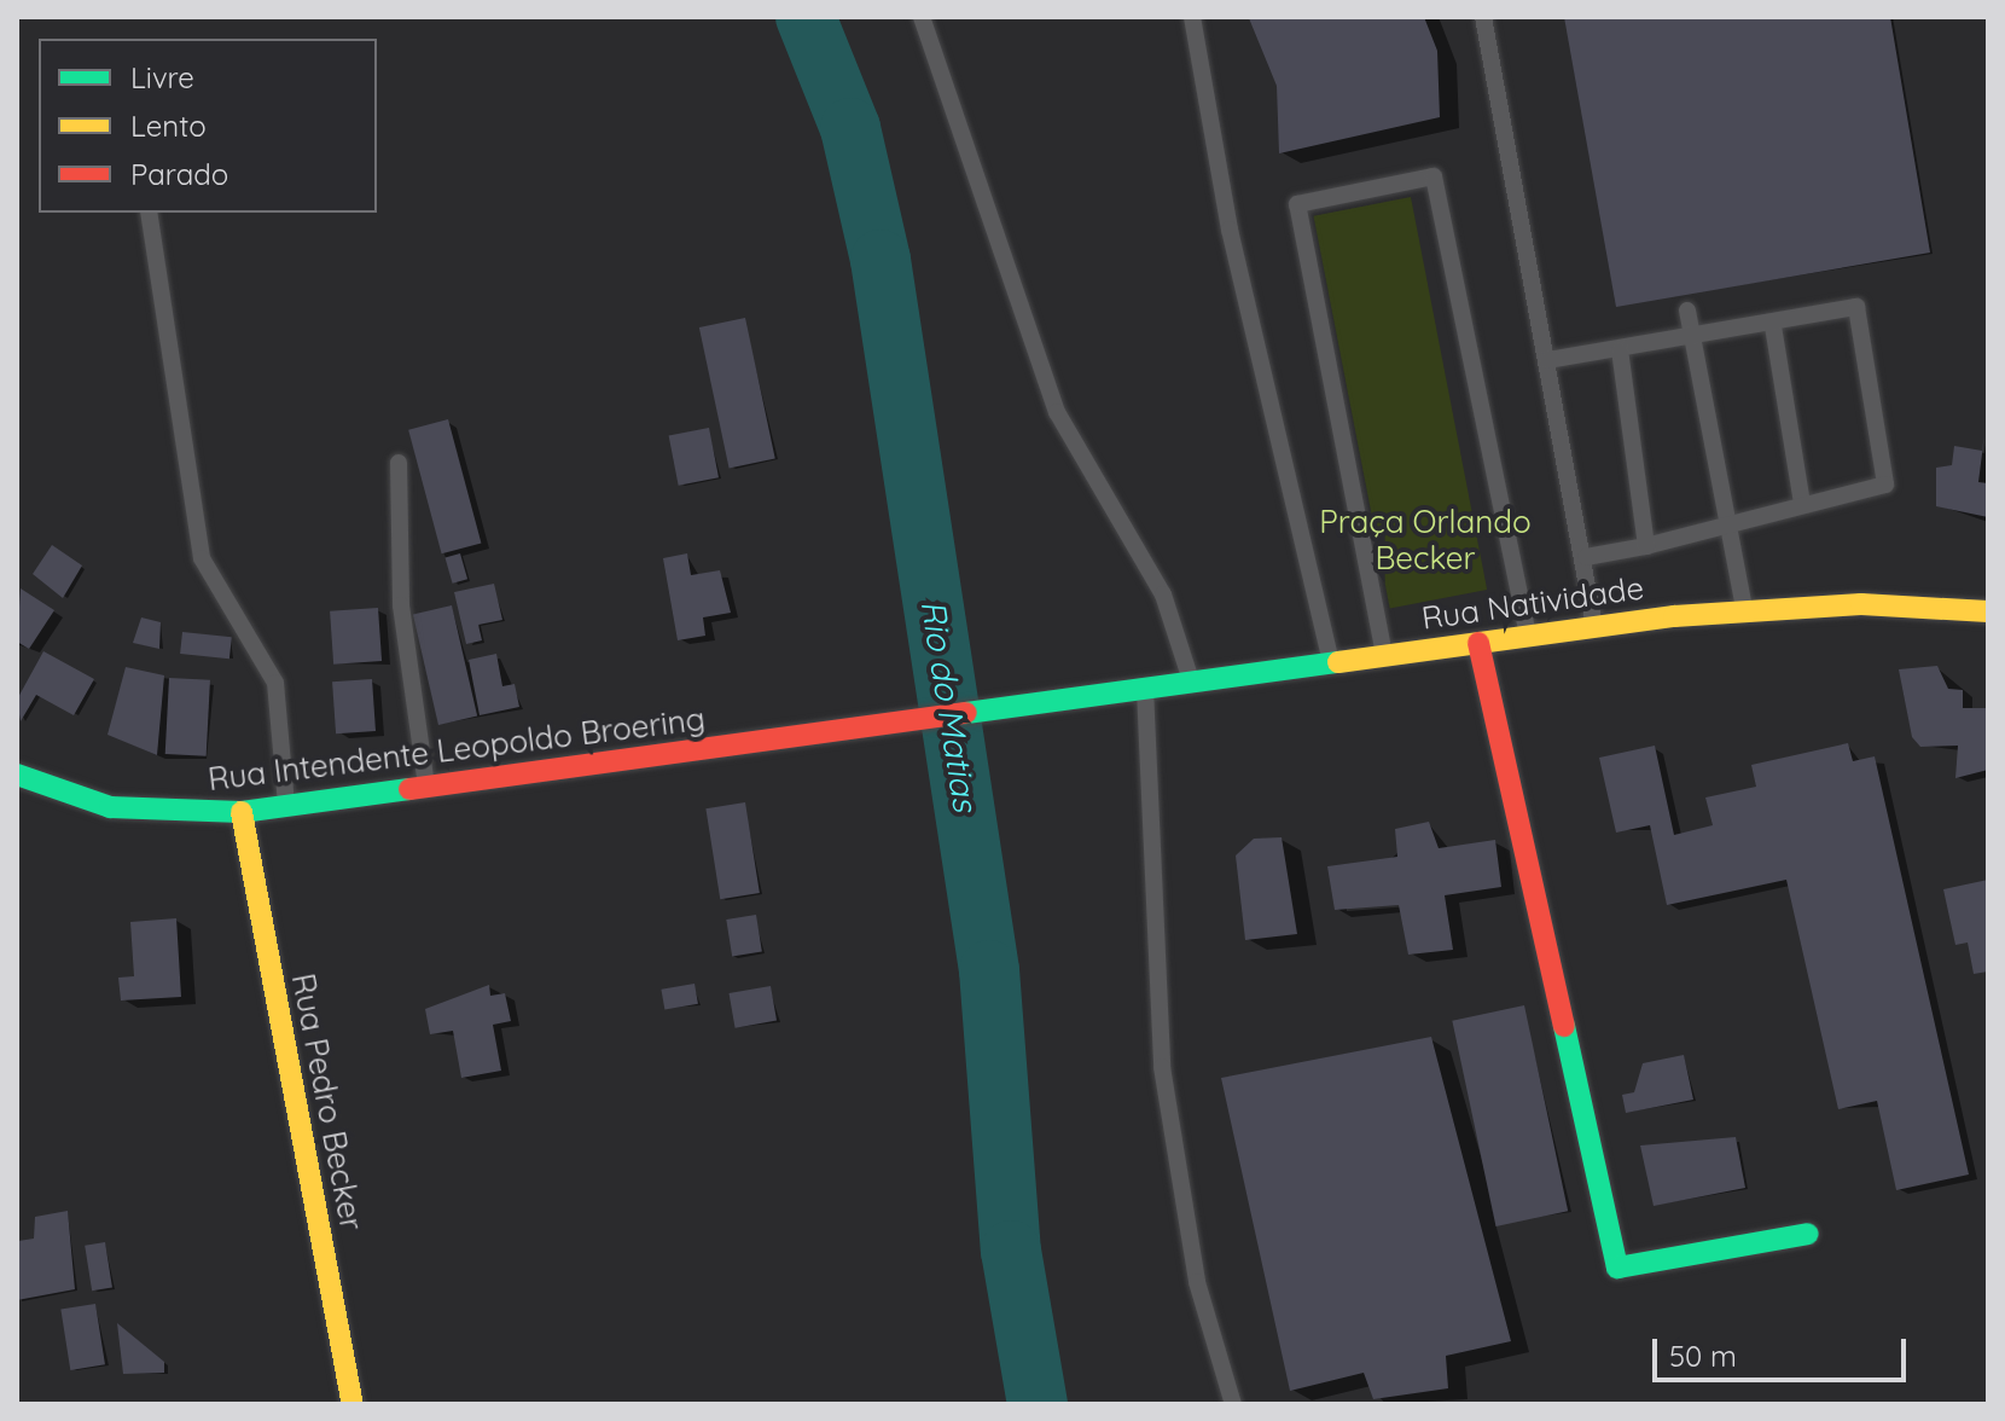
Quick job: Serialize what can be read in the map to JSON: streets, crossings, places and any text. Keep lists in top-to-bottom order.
{
  "streets": {
    "main road": ["Rua Natividade", "Rua Intendente Leopoldo Broering", "Rua Pedro Becker"]
  },
  "crossings": [
    ["Rua Natividade", "Rua Intendente Leopoldo Broering"],
    ["Rua Intendente Leopoldo Broering", "Rua Pedro Becker"]
  ],
  "water": ["Rio do Matias"],
  "parks": ["Praça Orlando Becker"],
  "legend": ["Livre", "Lento", "Parado"],
  "scale_bar": "50 m"
}
